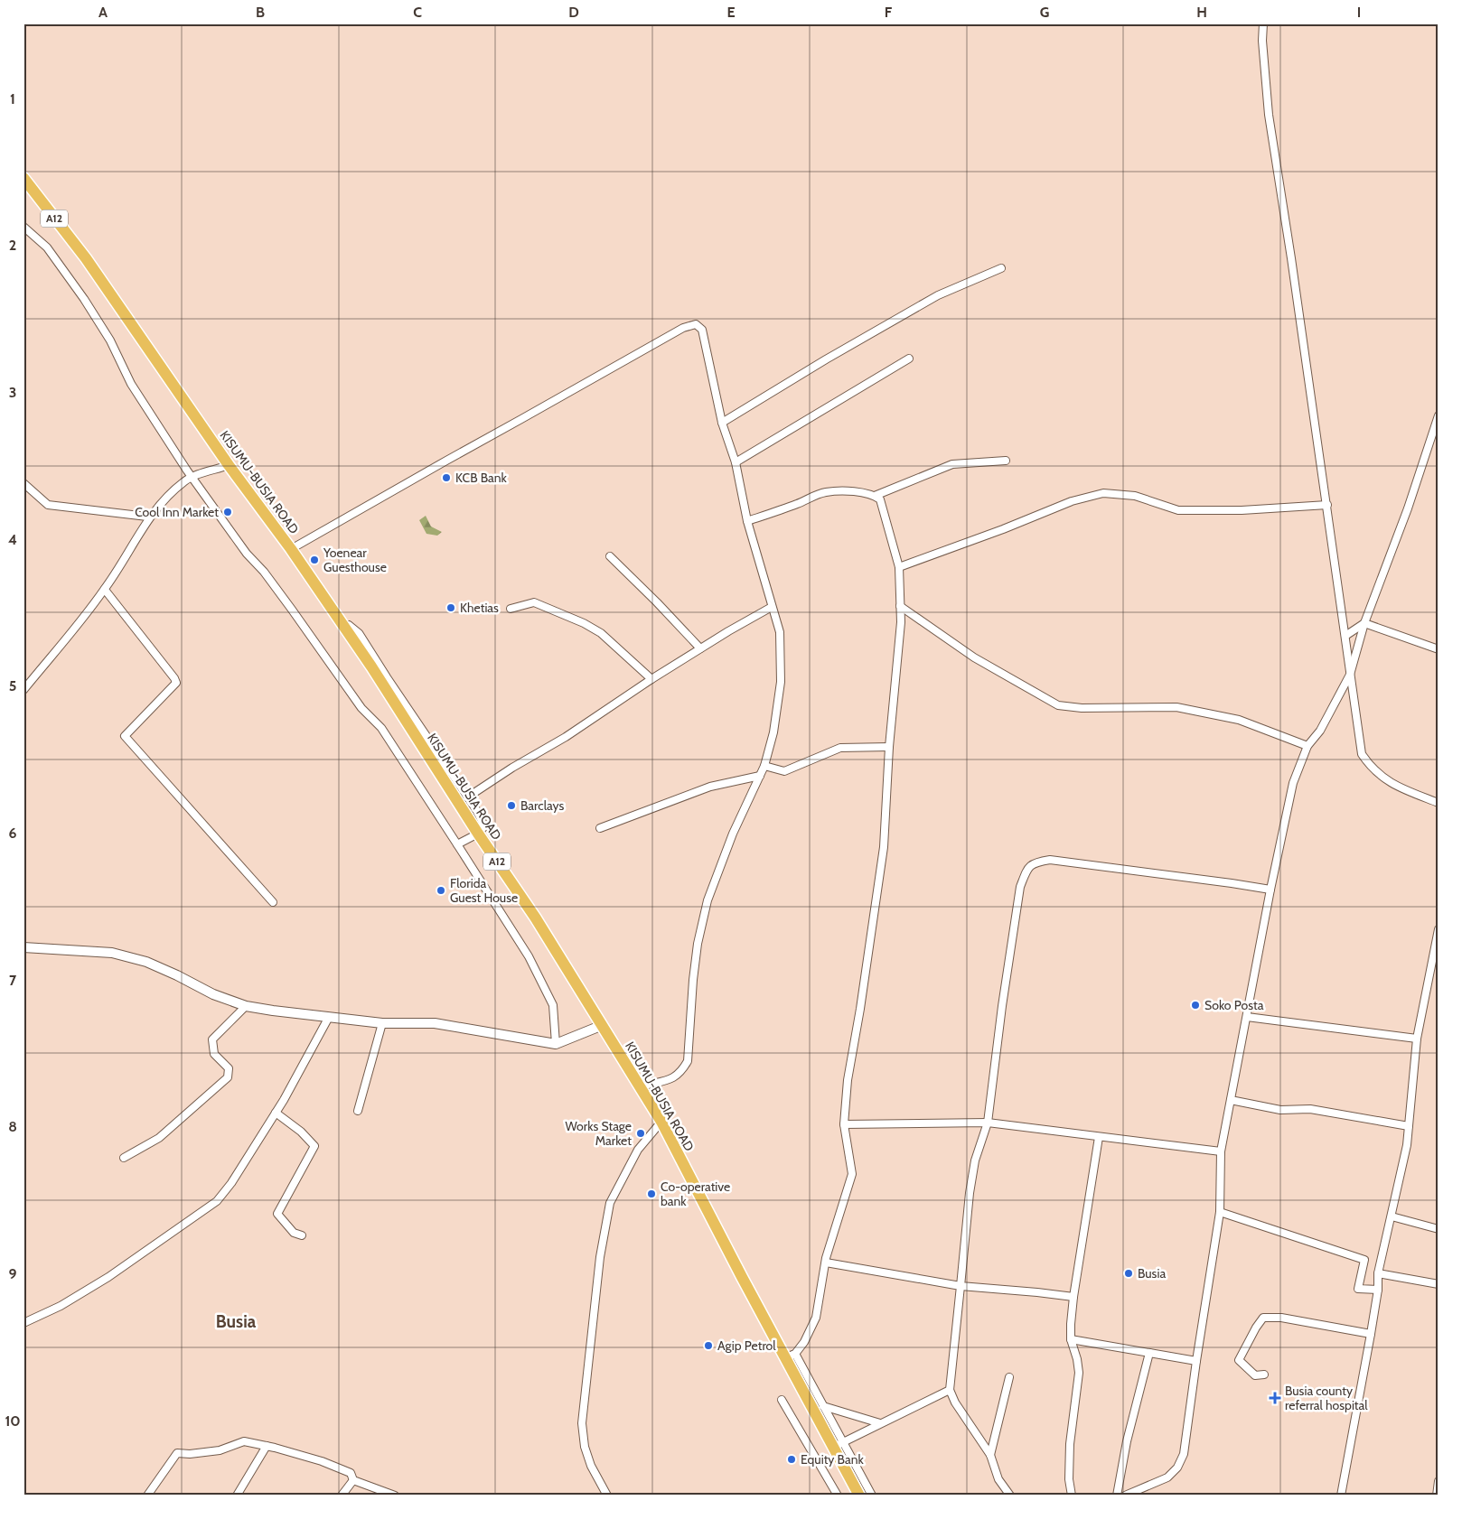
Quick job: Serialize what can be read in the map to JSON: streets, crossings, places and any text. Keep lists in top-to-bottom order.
{
  "streets": {
    "highway": ["A12", "KISUMU-BUSIA ROAD"]
  },
  "districts": ["Busia"],
  "places": {
    "other": [
      "KCB Bank",
      "Cool Inn Market",
      "Yoenear Guesthouse",
      "Khetias",
      "Barclays",
      "Florida Guest House",
      "Soko Posta",
      "Works Stage Market",
      "Co-operative bank",
      "Busia",
      "Agip Petrol",
      "Equity Bank"
    ],
    "health": ["Busia county referral hospital"]
  },
  "grid": {
    "columns": [
      "A",
      "B",
      "C",
      "D",
      "E",
      "F",
      "G",
      "H",
      "I"
    ],
    "rows": [
      "1",
      "2",
      "3",
      "4",
      "5",
      "6",
      "7",
      "8",
      "9",
      "10"
    ]
  }
}
